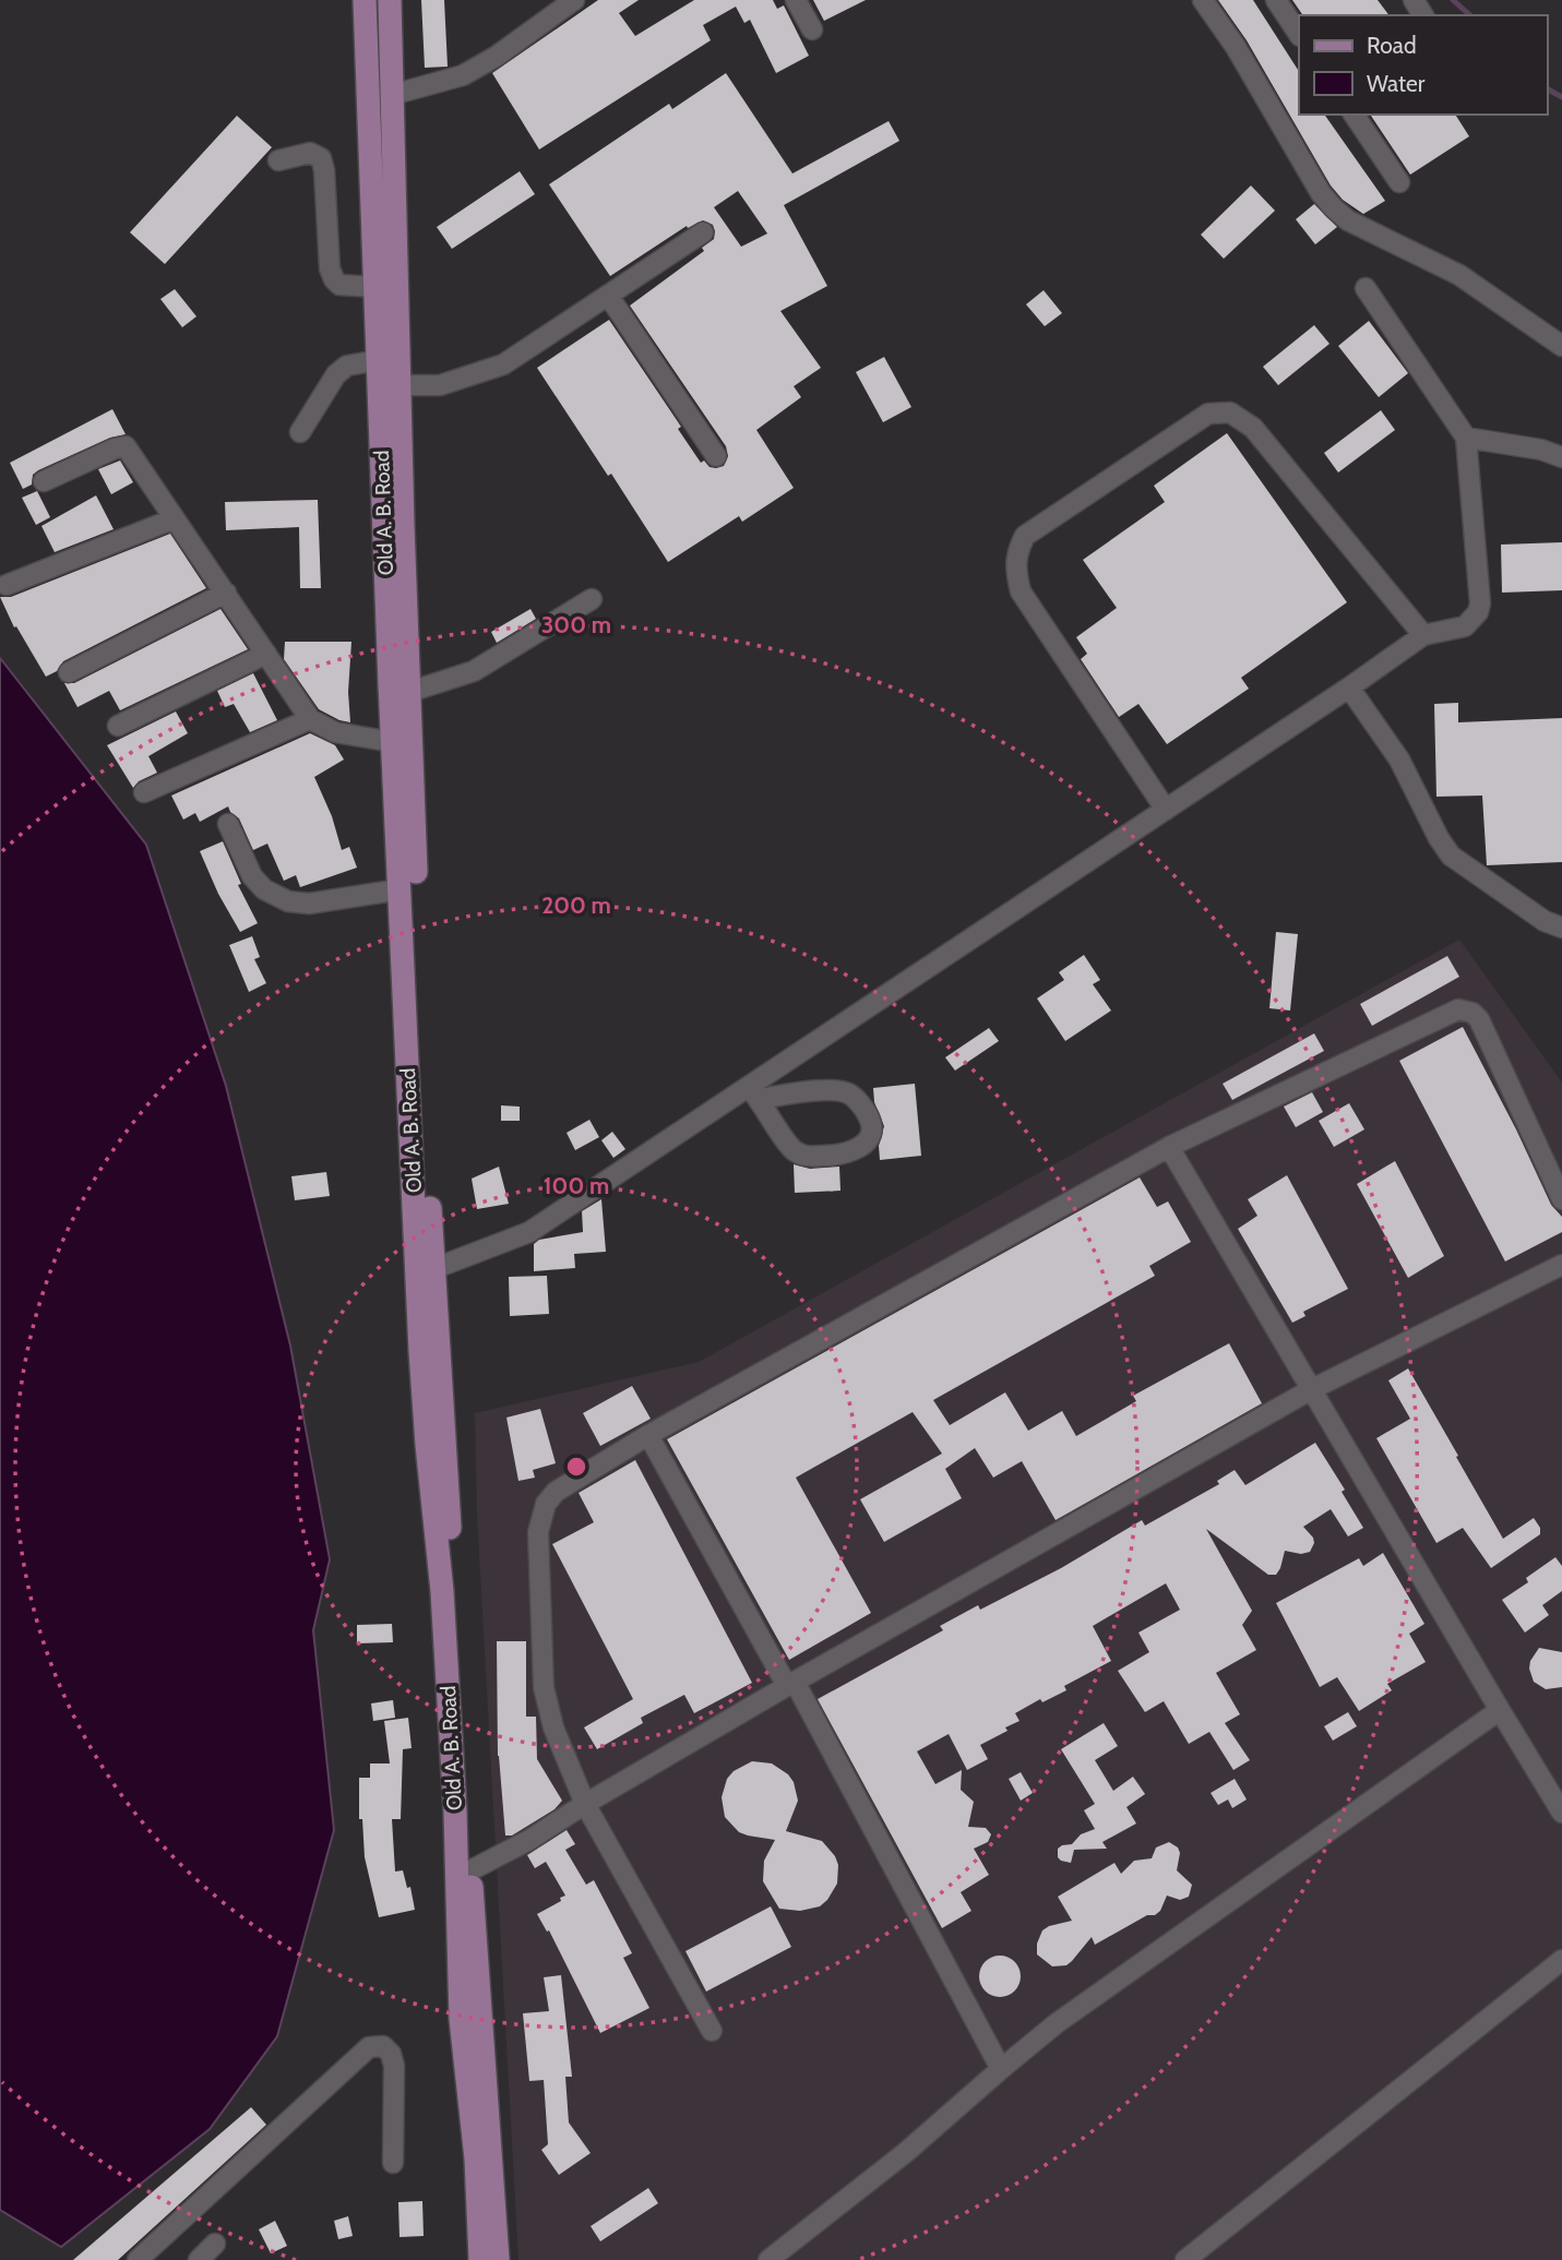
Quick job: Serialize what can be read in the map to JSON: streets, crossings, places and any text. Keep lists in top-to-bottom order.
{
  "streets": {
    "main road": ["Old A. B. Road"]
  },
  "legend": ["Road", "Water"],
  "rings": ["300 m", "200 m", "100 m"]
}
